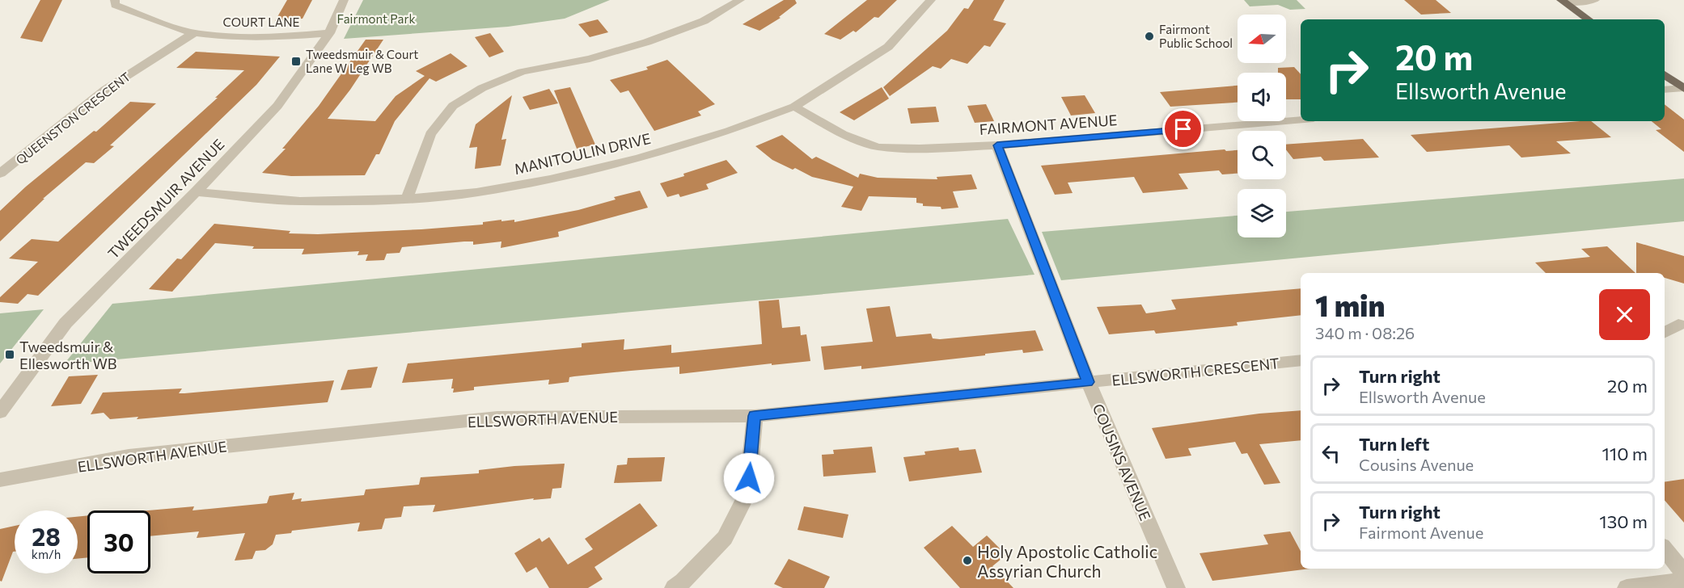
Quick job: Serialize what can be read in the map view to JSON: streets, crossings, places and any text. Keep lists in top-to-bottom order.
{
  "streets": {
    "street": [
      "COURT LANE",
      "QUEENSTON CRESCENT",
      "FAIRMONT AVENUE",
      "MANITOULIN DRIVE",
      "TWEEDSMUIR AVENUE",
      "ELLSWORTH CRESCENT",
      "ELLSWORTH AVENUE",
      "COUSINS AVENUE"
    ]
  },
  "crossings": [
    ["COURT LANE", "QUEENSTON CRESCENT"],
    ["COURT LANE", "TWEEDSMUIR AVENUE"],
    ["FAIRMONT AVENUE", "MANITOULIN DRIVE"],
    ["FAIRMONT AVENUE", "COUSINS AVENUE"],
    ["MANITOULIN DRIVE", "TWEEDSMUIR AVENUE"],
    ["ELLSWORTH CRESCENT", "ELLSWORTH AVENUE"],
    ["ELLSWORTH CRESCENT", "COUSINS AVENUE"],
    ["ELLSWORTH AVENUE", "COUSINS AVENUE"]
  ],
  "parks": ["Fairmont Park"],
  "places": {
    "other": ["Fairmont Public School", "Holy Apostolic Catholic Assyrian Church"],
    "transit": ["Tweedsmuir & Court Lane W Leg WB", "Tweedsmuir & Ellesworth WB"]
  },
  "north": "left",
  "page": {
    "turn": ["20 m", "Ellsworth Avenue"],
    "heading": ["1 min", "340 m · 08:26"],
    "list": [
      {
        "name": "Turn right",
        "note": "Ellsworth Avenue",
        "value": "20 m"
      },
      {
        "name": "Turn left",
        "note": "Cousins Avenue",
        "value": "110 m"
      },
      {
        "name": "Turn right",
        "note": "Fairmont Avenue",
        "value": "130 m"
      }
    ],
    "speed": "28 km/h",
    "limit": "30"
  }
}
